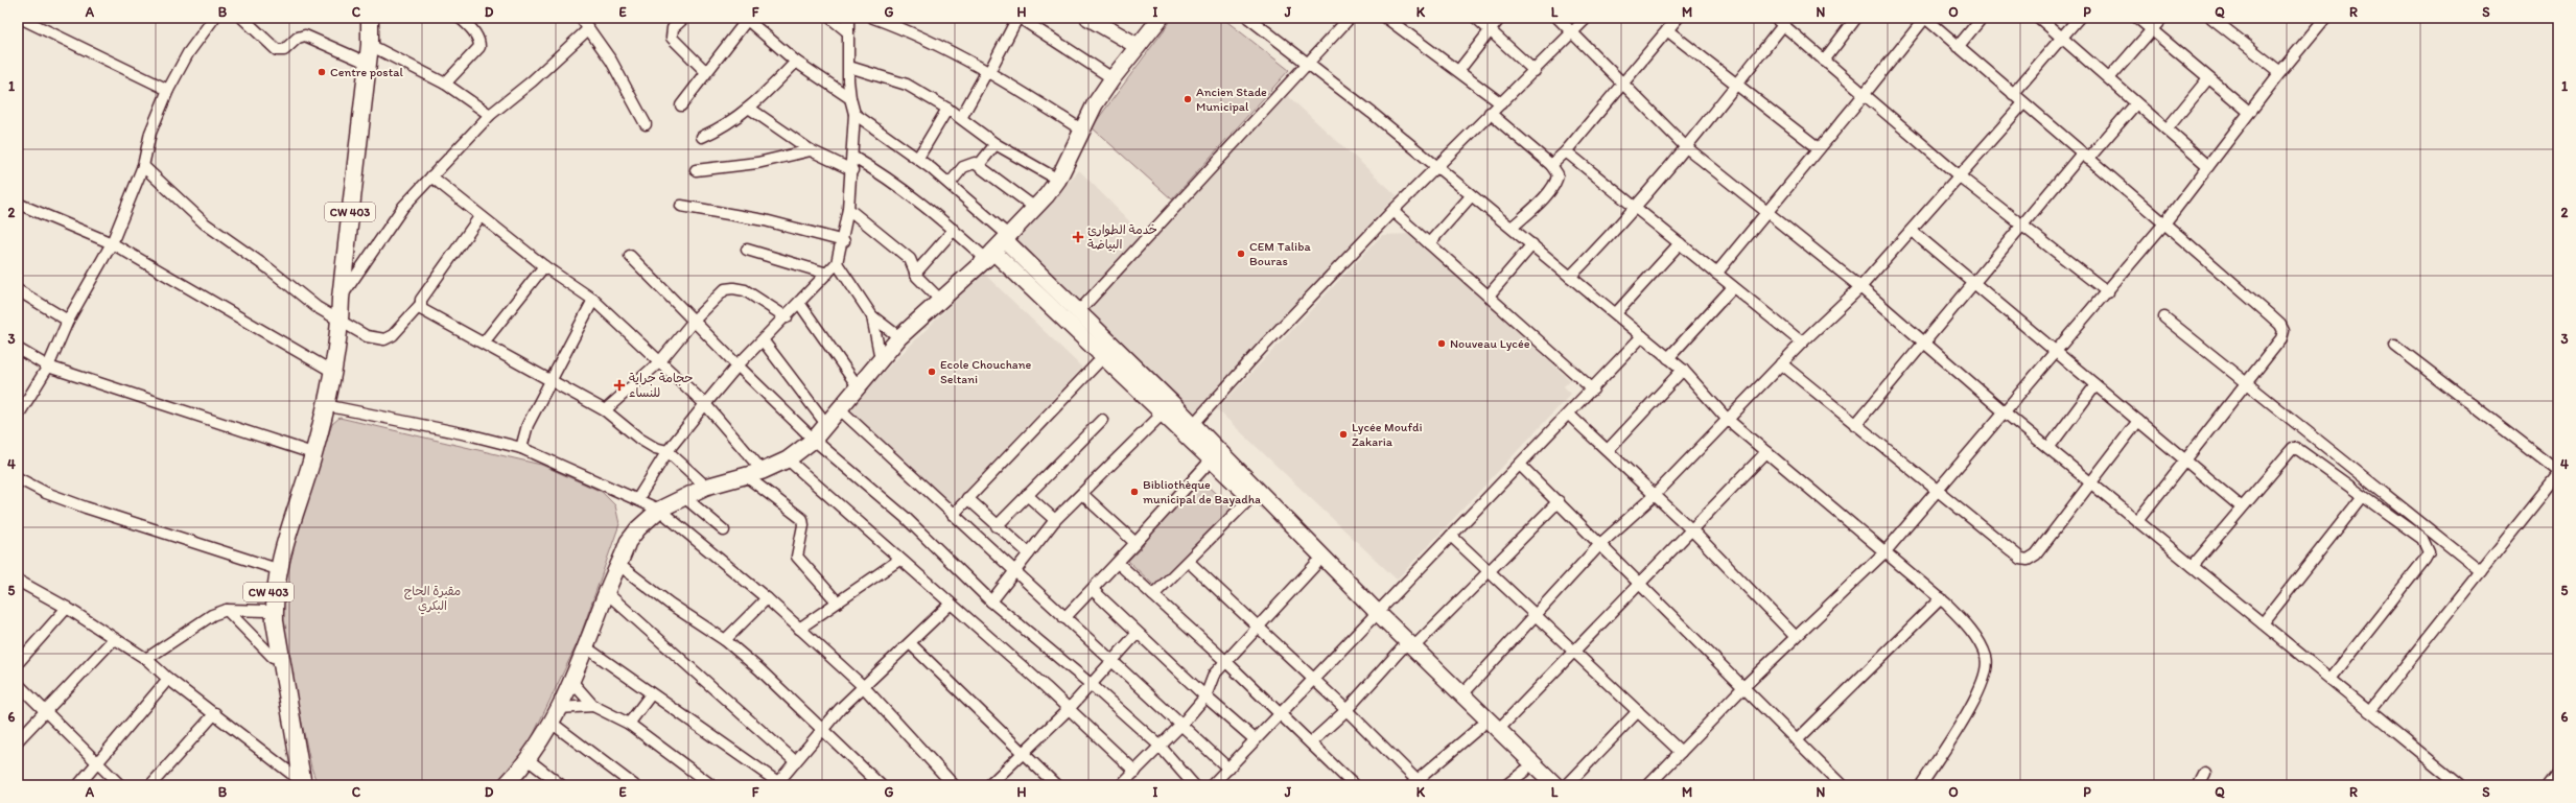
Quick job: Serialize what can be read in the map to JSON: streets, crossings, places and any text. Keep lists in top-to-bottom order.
{
  "streets": {
    "main road": ["CW 403"]
  },
  "parks": ["مقبرة الحاج البكري"],
  "places": {
    "other": [
      "Centre postal",
      "Ancien Stade Municipal",
      "CEM Taliba Bouras",
      "Nouveau Lycée",
      "Ecole Chouchane Seltani",
      "Lycée Moufdi Zakaria",
      "Bibliothèque municipal de Bayadha"
    ],
    "health": ["خدمة الطوارئ البياضة", "حجامة جراية للنساء"]
  },
  "grid": {
    "columns": [
      "A",
      "B",
      "C",
      "D",
      "E",
      "F",
      "G",
      "H",
      "I",
      "J",
      "K",
      "L",
      "M",
      "N",
      "O",
      "P",
      "Q",
      "R",
      "S"
    ],
    "rows": [
      "1",
      "2",
      "3",
      "4",
      "5",
      "6"
    ]
  }
}
